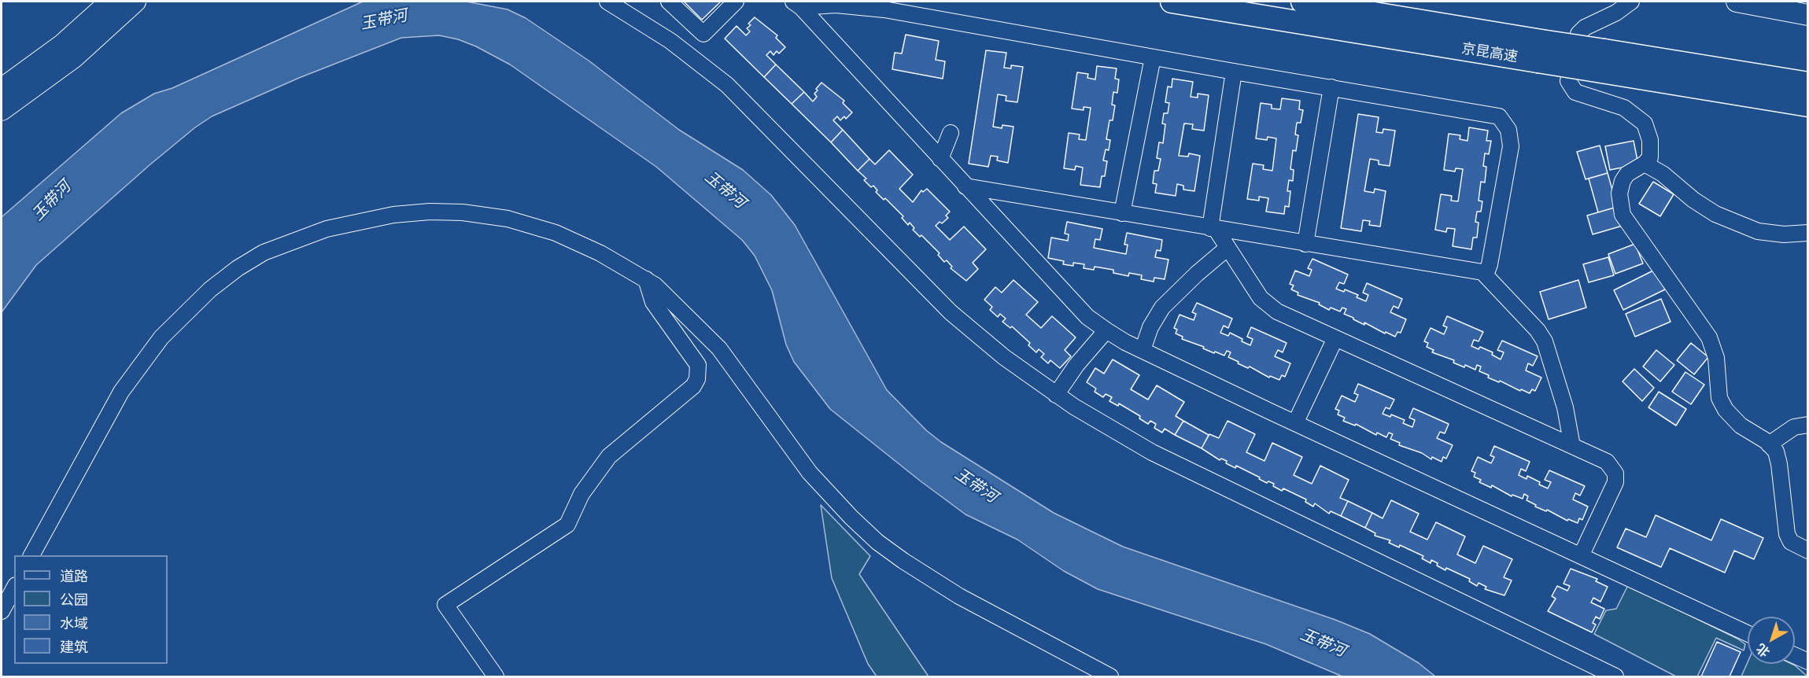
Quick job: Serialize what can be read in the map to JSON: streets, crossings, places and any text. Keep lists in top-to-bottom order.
{
  "streets": {
    "highway": ["京昆高速"]
  },
  "water": ["玉带河"],
  "legend": [
    "道路",
    "公园",
    "水域",
    "建筑"
  ],
  "north": "bottom left"
}
